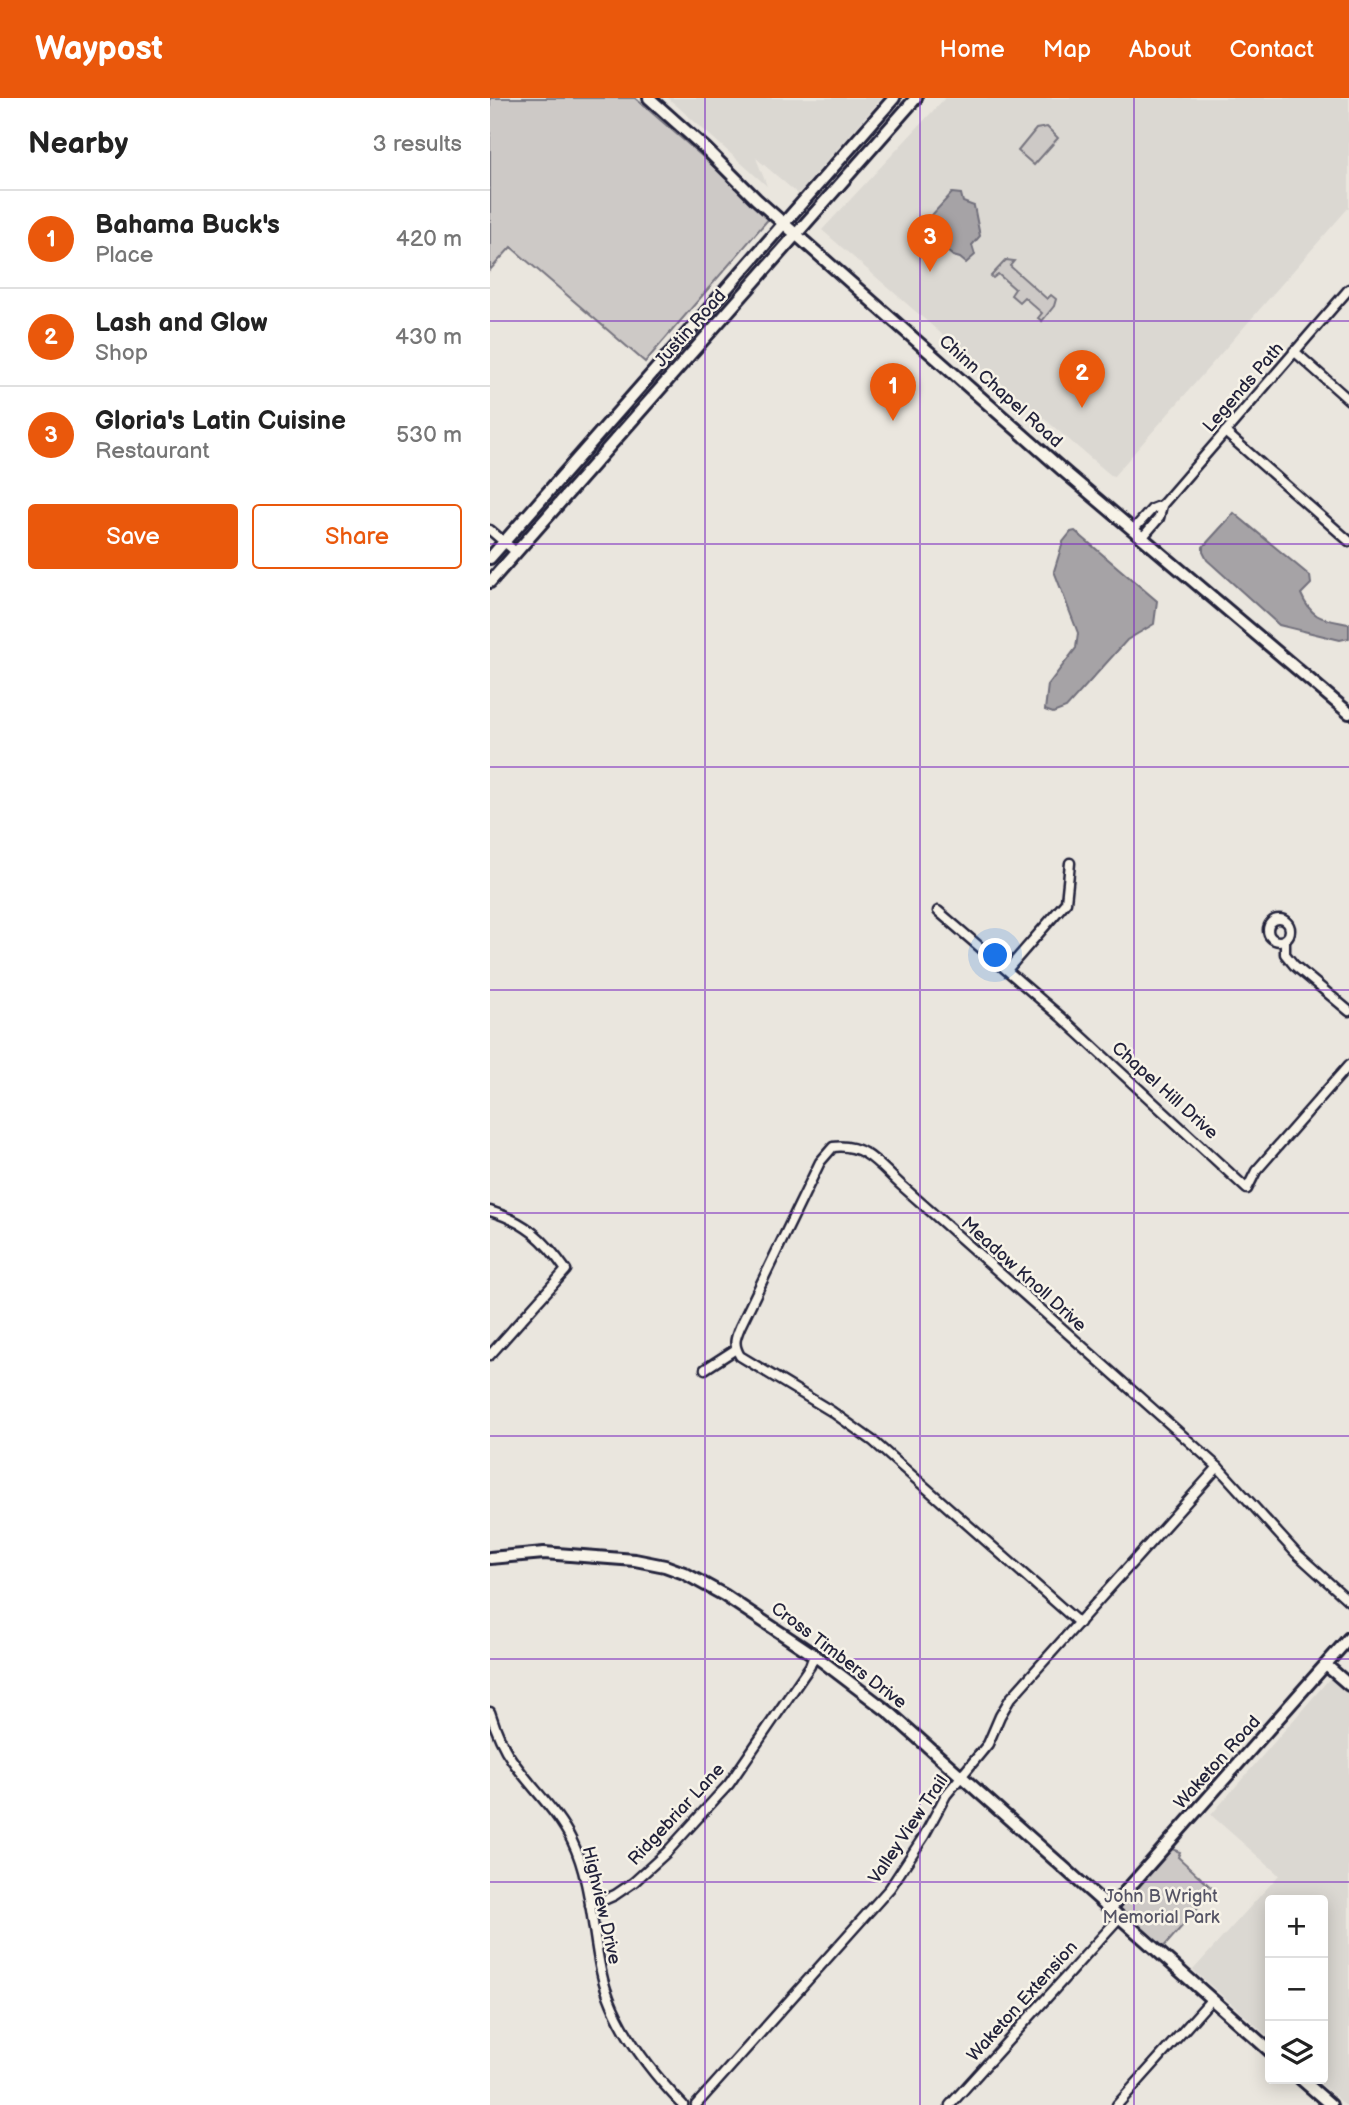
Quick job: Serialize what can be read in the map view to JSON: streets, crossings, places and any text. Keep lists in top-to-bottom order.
{
  "streets": {
    "street": [
      "Justin Road",
      "Legends Path",
      "Chinn Chapel Road",
      "Chapel Hill Drive",
      "Meadow Knoll Drive",
      "Cross Timbers Drive",
      "Waketon Road",
      "Ridgebriar Lane",
      "Valley View Trail",
      "Highview Drive",
      "Waketon Extension"
    ]
  },
  "crossings": [
    ["Justin Road", "Chinn Chapel Road"],
    ["Legends Path", "Chinn Chapel Road"],
    ["Meadow Knoll Drive", "Valley View Trail"],
    ["Cross Timbers Drive", "Waketon Road"],
    ["Cross Timbers Drive", "Ridgebriar Lane"],
    ["Cross Timbers Drive", "Valley View Trail"],
    ["Cross Timbers Drive", "Waketon Extension"],
    ["Ridgebriar Lane", "Highview Drive"]
  ],
  "parks": ["John B Wright Memorial Park"],
  "page": {
    "header": "Waypost",
    "nav": [
      "Home",
      "Map",
      "About",
      "Contact"
    ],
    "heading": ["Nearby", "3 results"],
    "list": [
      {
        "mark": "1",
        "name": "Bahama Buck's",
        "note": "Place",
        "value": "420 m"
      },
      {
        "mark": "2",
        "name": "Lash and Glow",
        "note": "Shop",
        "value": "430 m"
      },
      {
        "mark": "3",
        "name": "Gloria's Latin Cuisine",
        "note": "Restaurant",
        "value": "530 m"
      }
    ],
    "pins": ["3", "2", "1"],
    "buttons": ["Save", "Share"],
    "map_buttons": ["+", "−"]
  }
}
